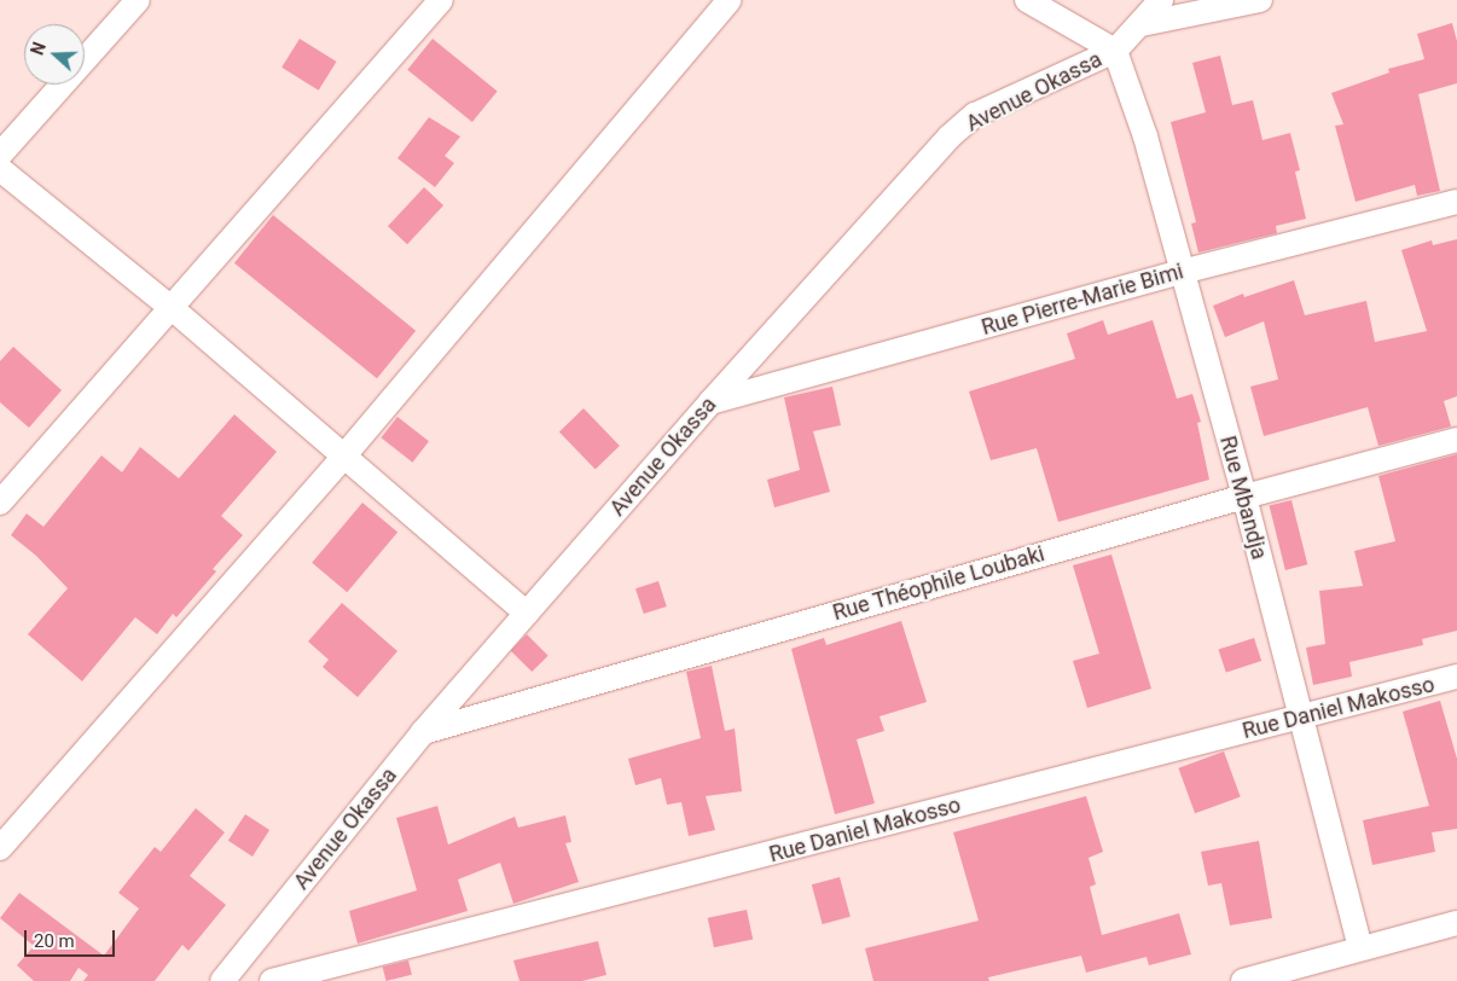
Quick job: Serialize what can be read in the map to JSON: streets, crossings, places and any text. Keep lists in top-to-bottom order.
{
  "streets": {
    "street": [
      "Avenue Okassa",
      "Rue Pierre-Marie Bimi",
      "Rue Mbandja",
      "Rue Théophile Loubaki",
      "Rue Daniel Makosso"
    ]
  },
  "crossings": [
    ["Avenue Okassa", "Rue Pierre-Marie Bimi"],
    ["Avenue Okassa", "Rue Mbandja"],
    ["Avenue Okassa", "Rue Théophile Loubaki"],
    ["Rue Pierre-Marie Bimi", "Rue Mbandja"],
    ["Rue Mbandja", "Rue Théophile Loubaki"],
    ["Rue Mbandja", "Rue Daniel Makosso"]
  ],
  "scale_bar": "20 m",
  "north": "left"
}
